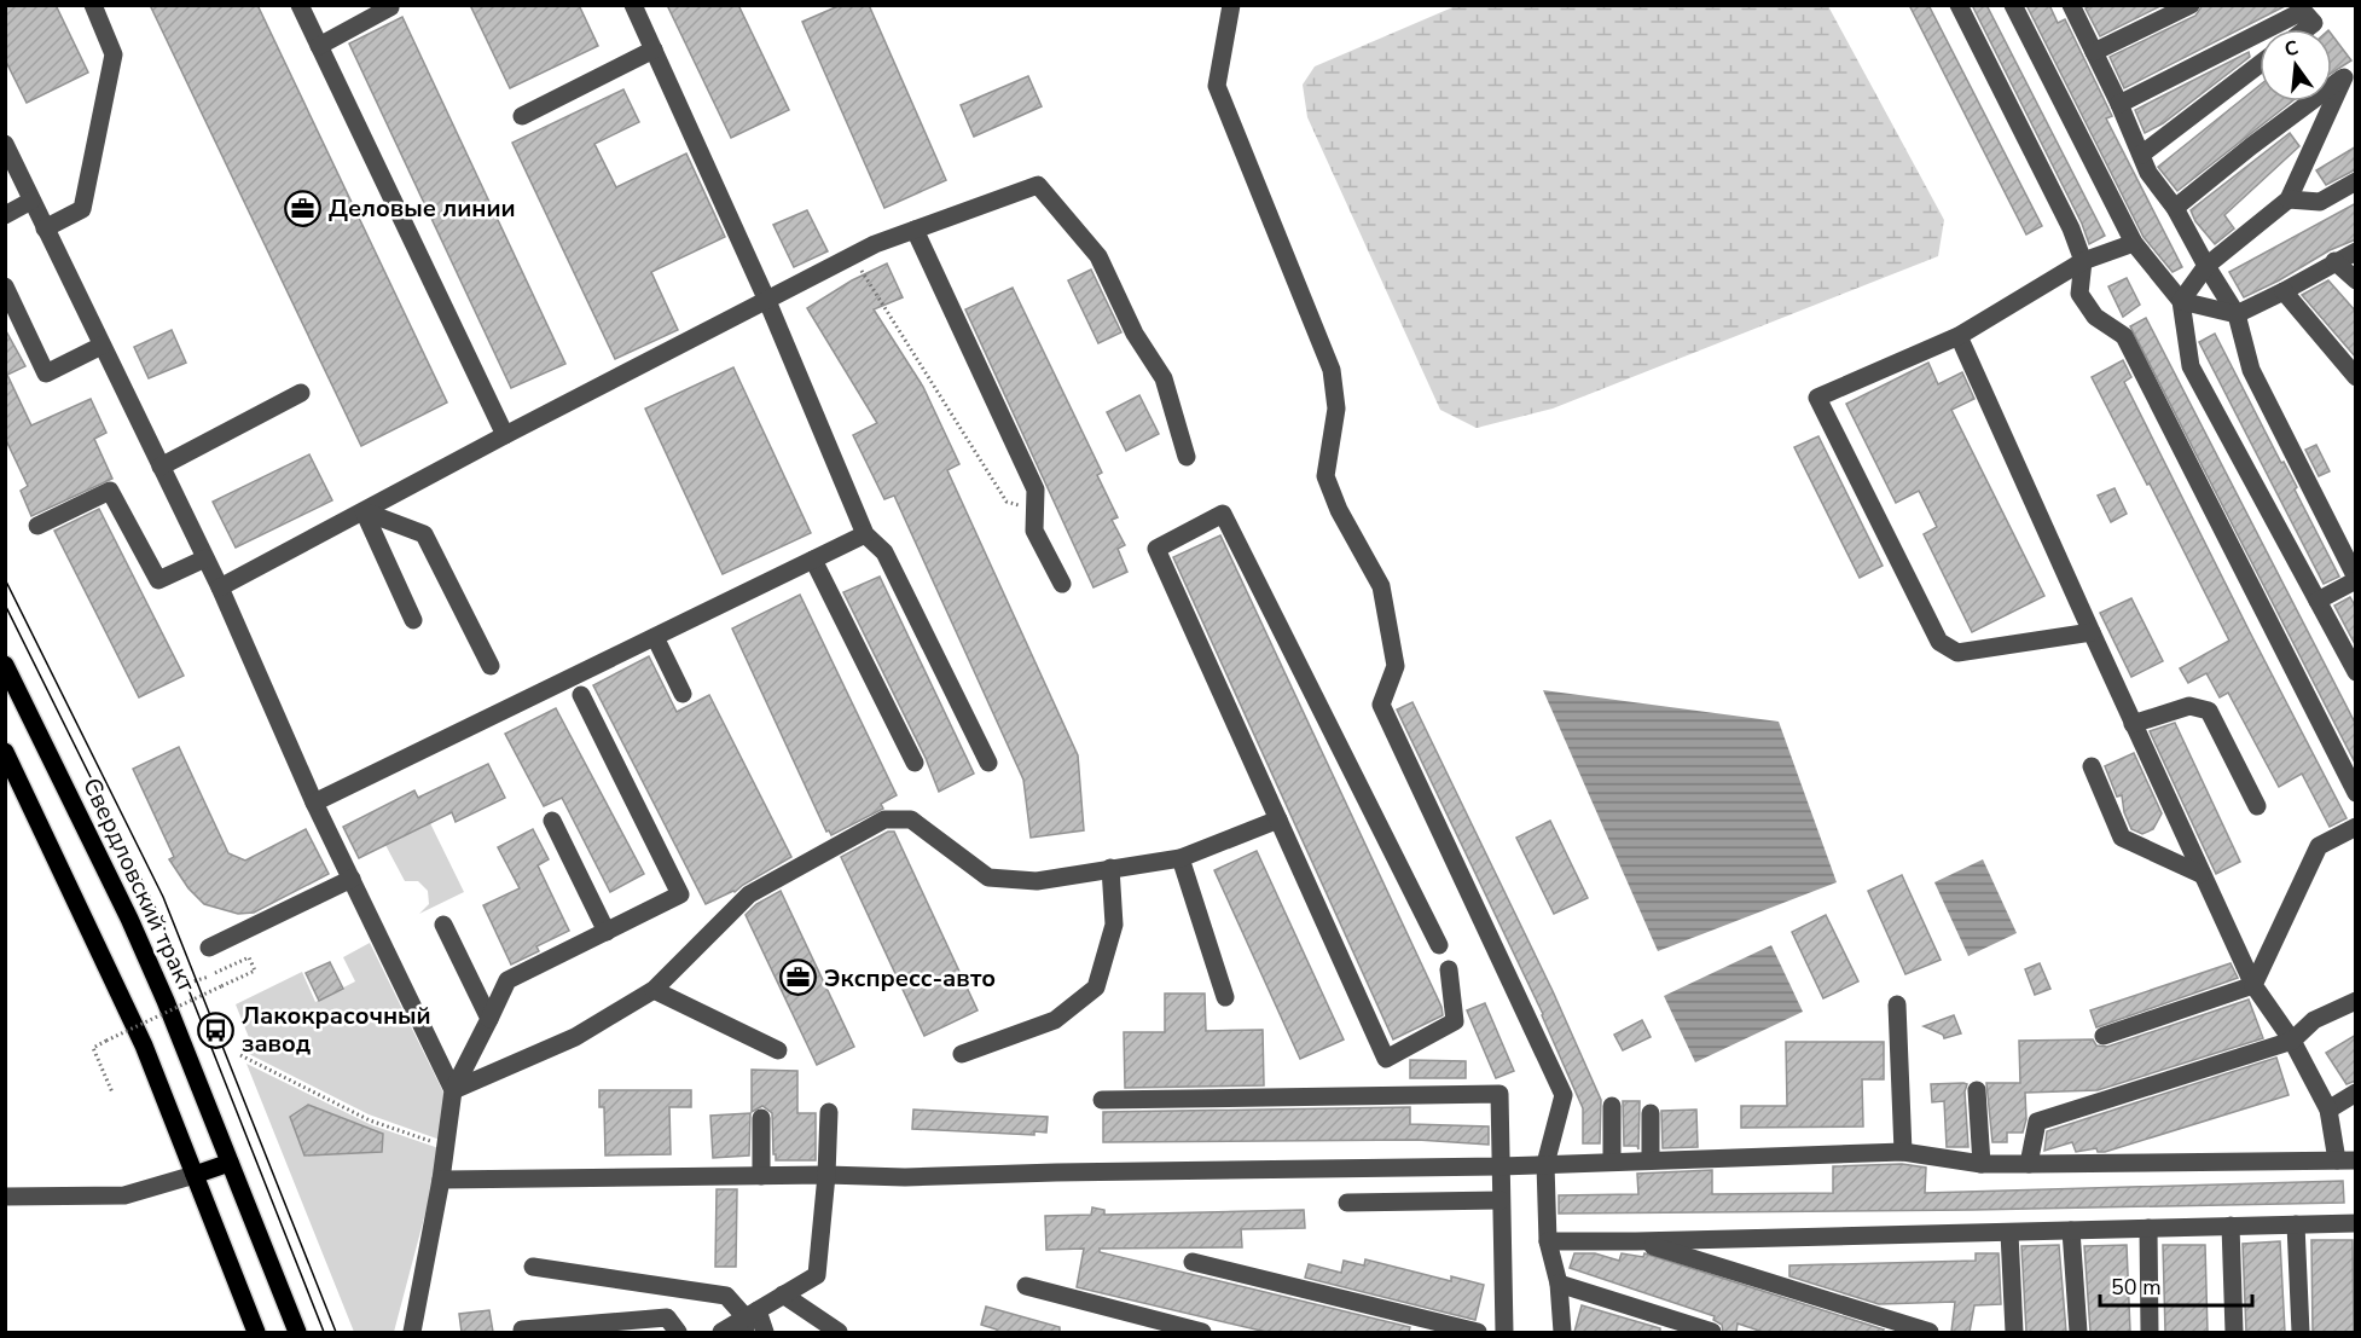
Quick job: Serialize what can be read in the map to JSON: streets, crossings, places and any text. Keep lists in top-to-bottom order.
{
  "streets": {
    "main road": ["Свердловский тракт"]
  },
  "places": {
    "office": ["Деловые линии", "Экспресс-авто"],
    "bus stop": ["Лакокрасочный завод"]
  },
  "scale_bar": "50 m",
  "north": "top"
}
